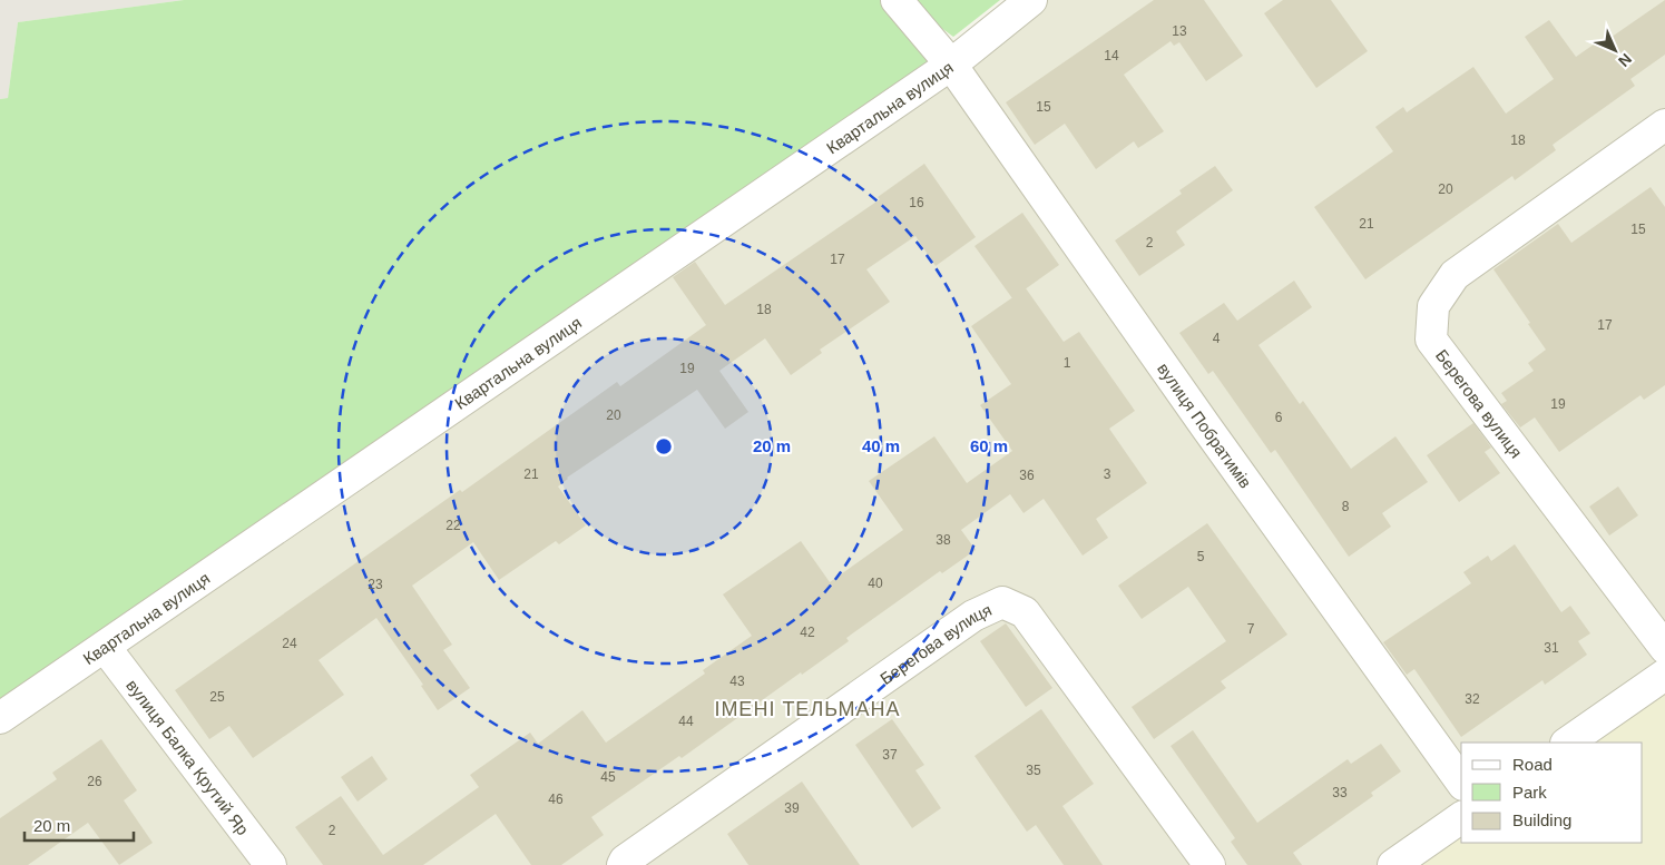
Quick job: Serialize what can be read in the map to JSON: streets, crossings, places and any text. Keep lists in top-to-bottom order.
{
  "streets": {
    "street": [
      "Квартальна вулиця",
      "Берегова вулиця",
      "вулиця Побратимів",
      "вулиця Балка Крутий Яр"
    ]
  },
  "crossings": [
    ["Квартальна вулиця", "вулиця Побратимів"],
    ["Квартальна вулиця", "вулиця Балка Крутий Яр"]
  ],
  "districts": ["ІМЕНІ ТЕЛЬМАНА"],
  "house_numbers": [
    "13",
    "14",
    "15",
    "18",
    "20",
    "16",
    "21",
    "15",
    "2",
    "17",
    "18",
    "17",
    "4",
    "1",
    "19",
    "19",
    "20",
    "6",
    "21",
    "3",
    "36",
    "8",
    "22",
    "38",
    "5",
    "40",
    "23",
    "7",
    "42",
    "24",
    "31",
    "43",
    "25",
    "32",
    "44",
    "37",
    "35",
    "45",
    "26",
    "33",
    "46",
    "39",
    "2"
  ],
  "legend": ["Road", "Park", "Building"],
  "scale_bar": "20 m",
  "north": "bottom right",
  "rings": ["20 m", "40 m", "60 m"]
}
